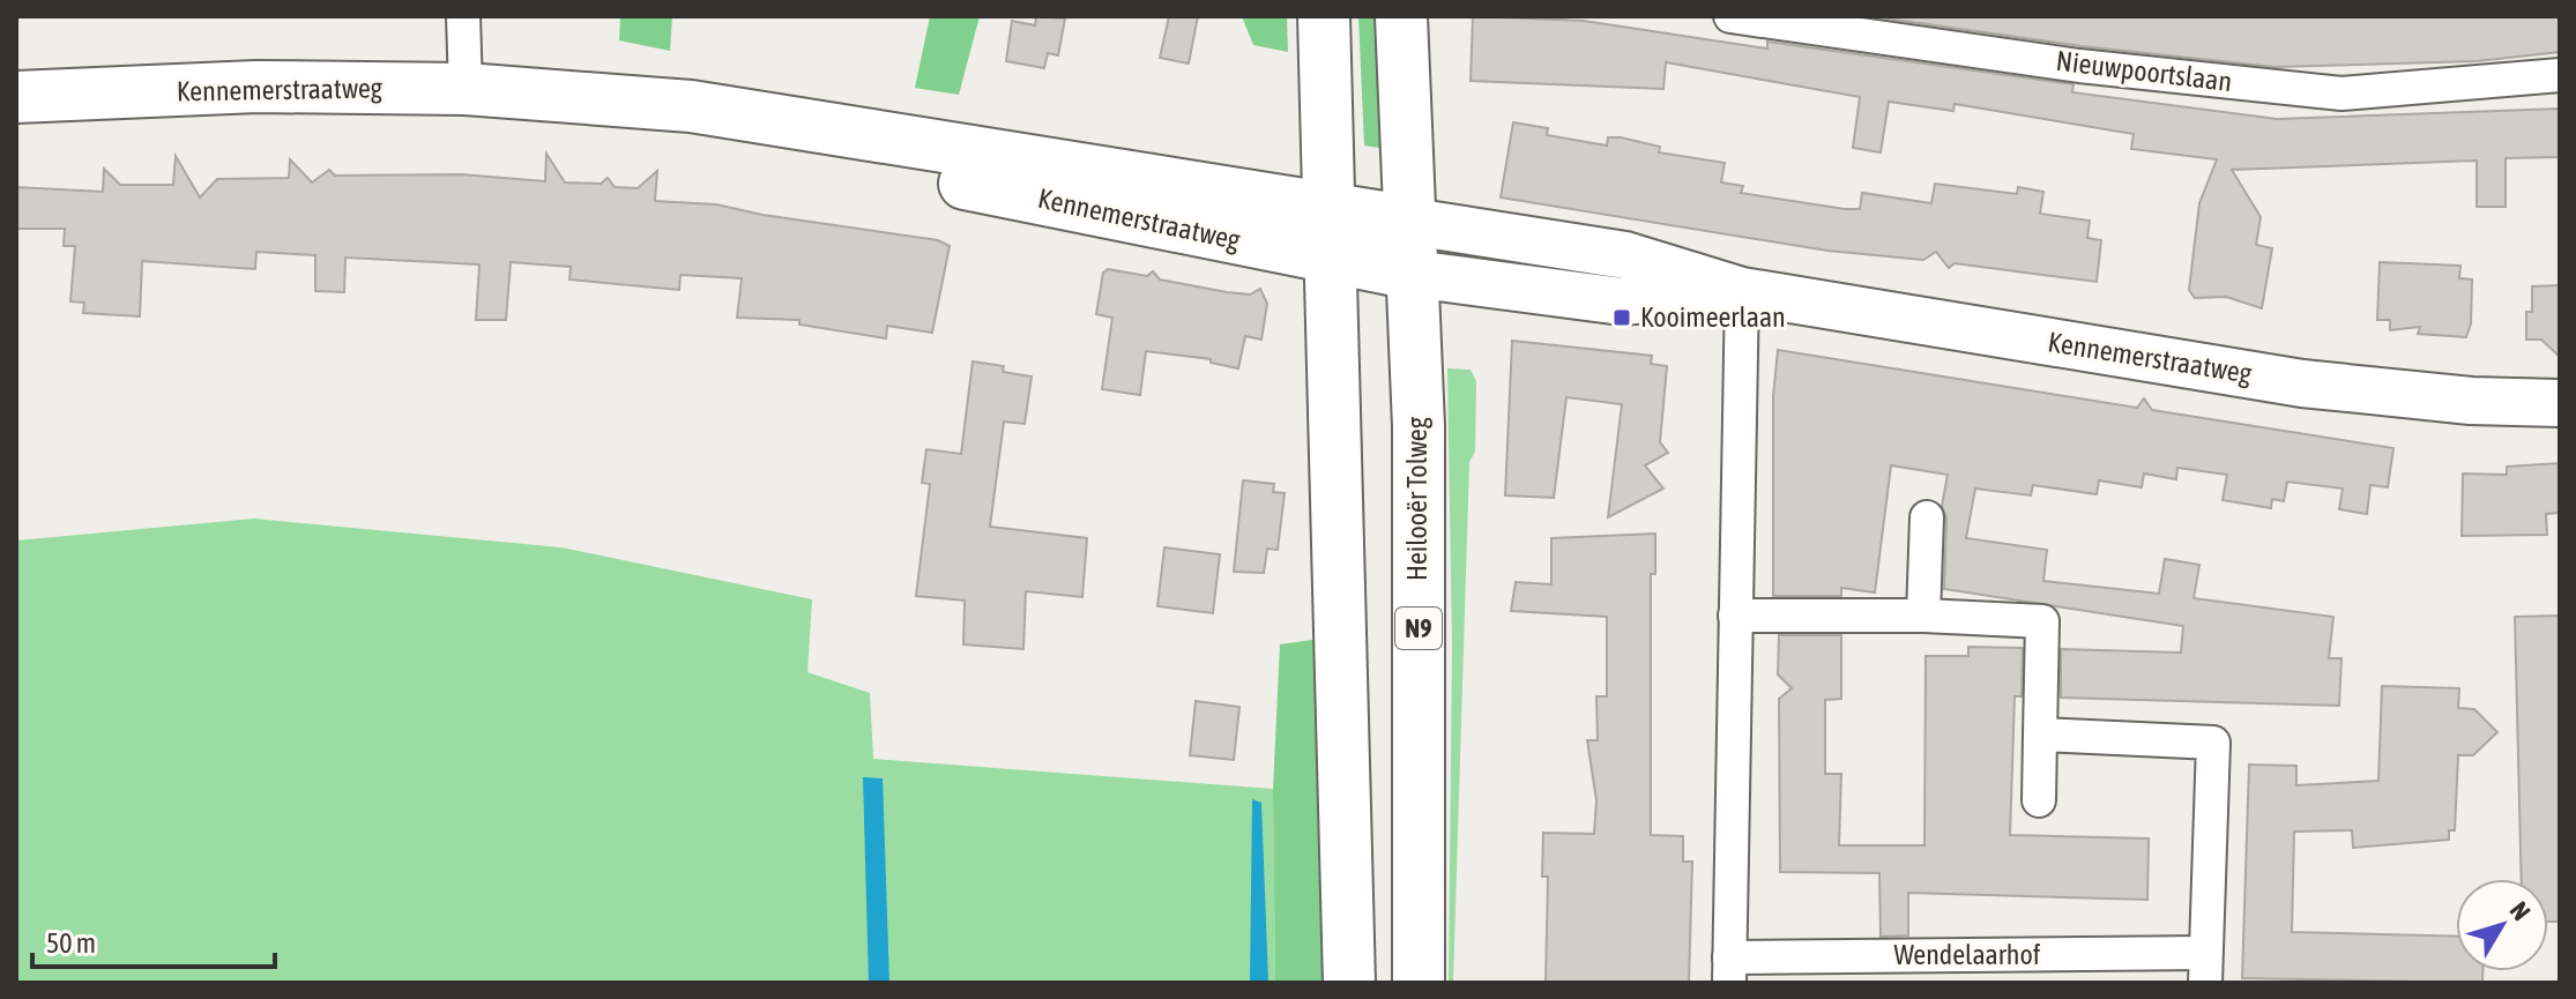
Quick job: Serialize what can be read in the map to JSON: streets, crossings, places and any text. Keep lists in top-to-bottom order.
{
  "streets": {
    "main road": ["Kennemerstraatweg", "Heilooër Tolweg", "N9"],
    "street": ["Nieuwpoortslaan", "Wendelaarhof"]
  },
  "crossings": [
    ["Kennemerstraatweg", "Heilooër Tolweg"]
  ],
  "places": {
    "transit": ["Kooimeerlaan"]
  },
  "scale_bar": "50 m",
  "north": "top right"
}
